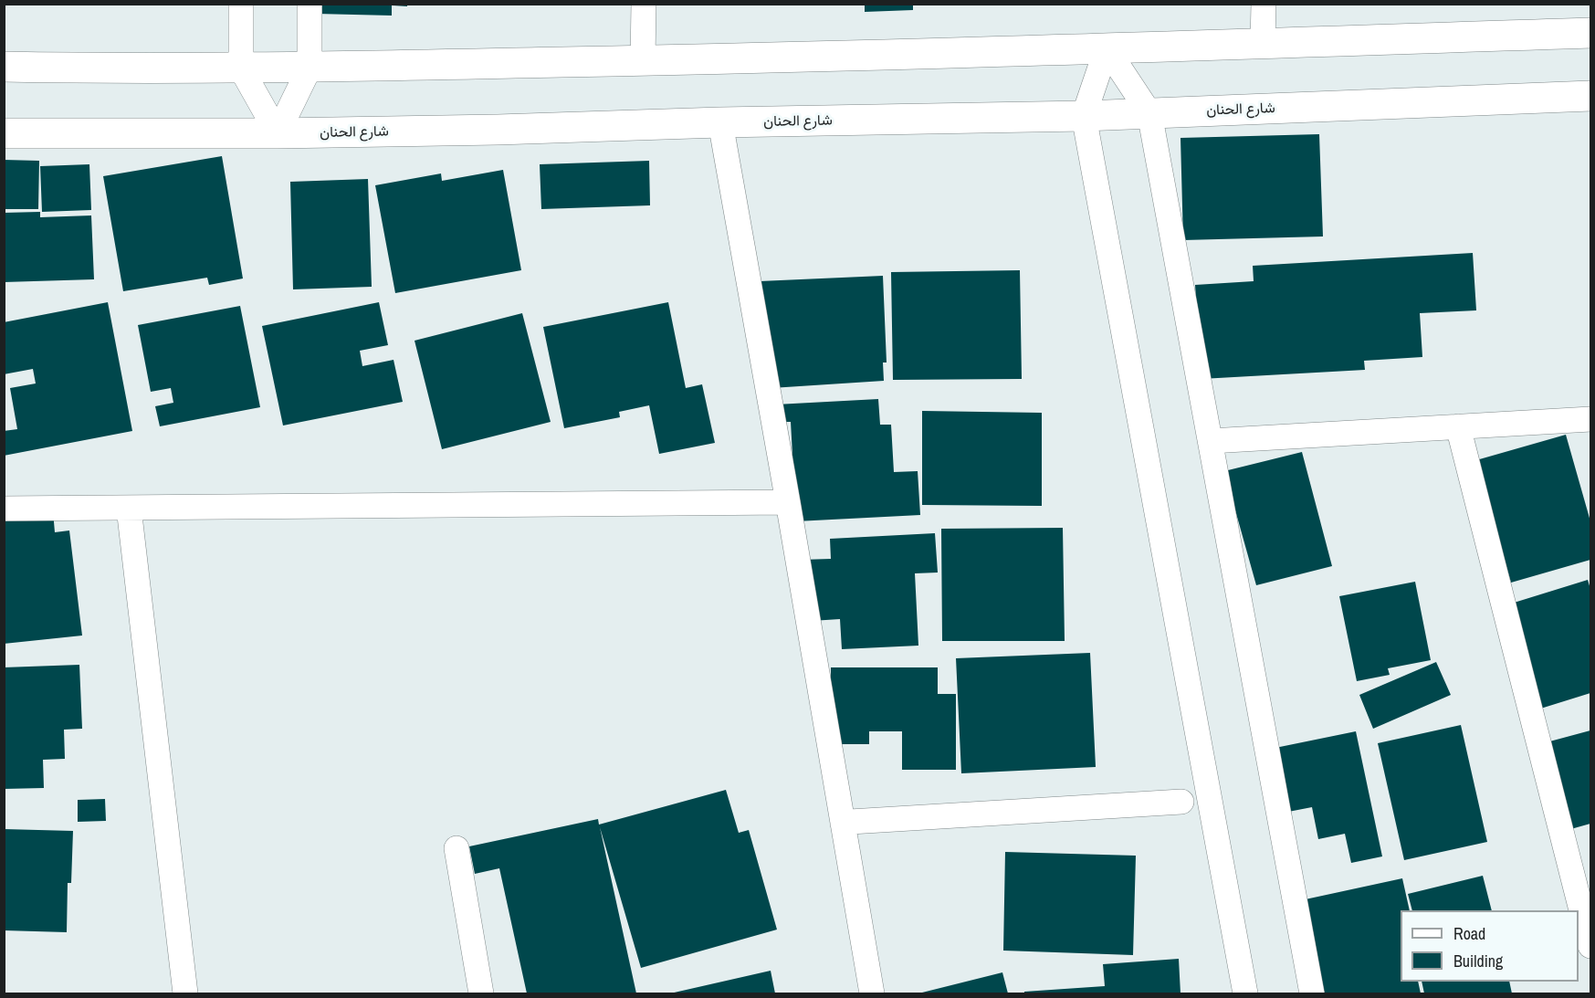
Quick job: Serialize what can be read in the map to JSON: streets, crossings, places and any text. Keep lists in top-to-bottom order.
{
  "streets": {
    "street": ["شارع الحنان"]
  },
  "legend": ["Road", "Building"]
}
